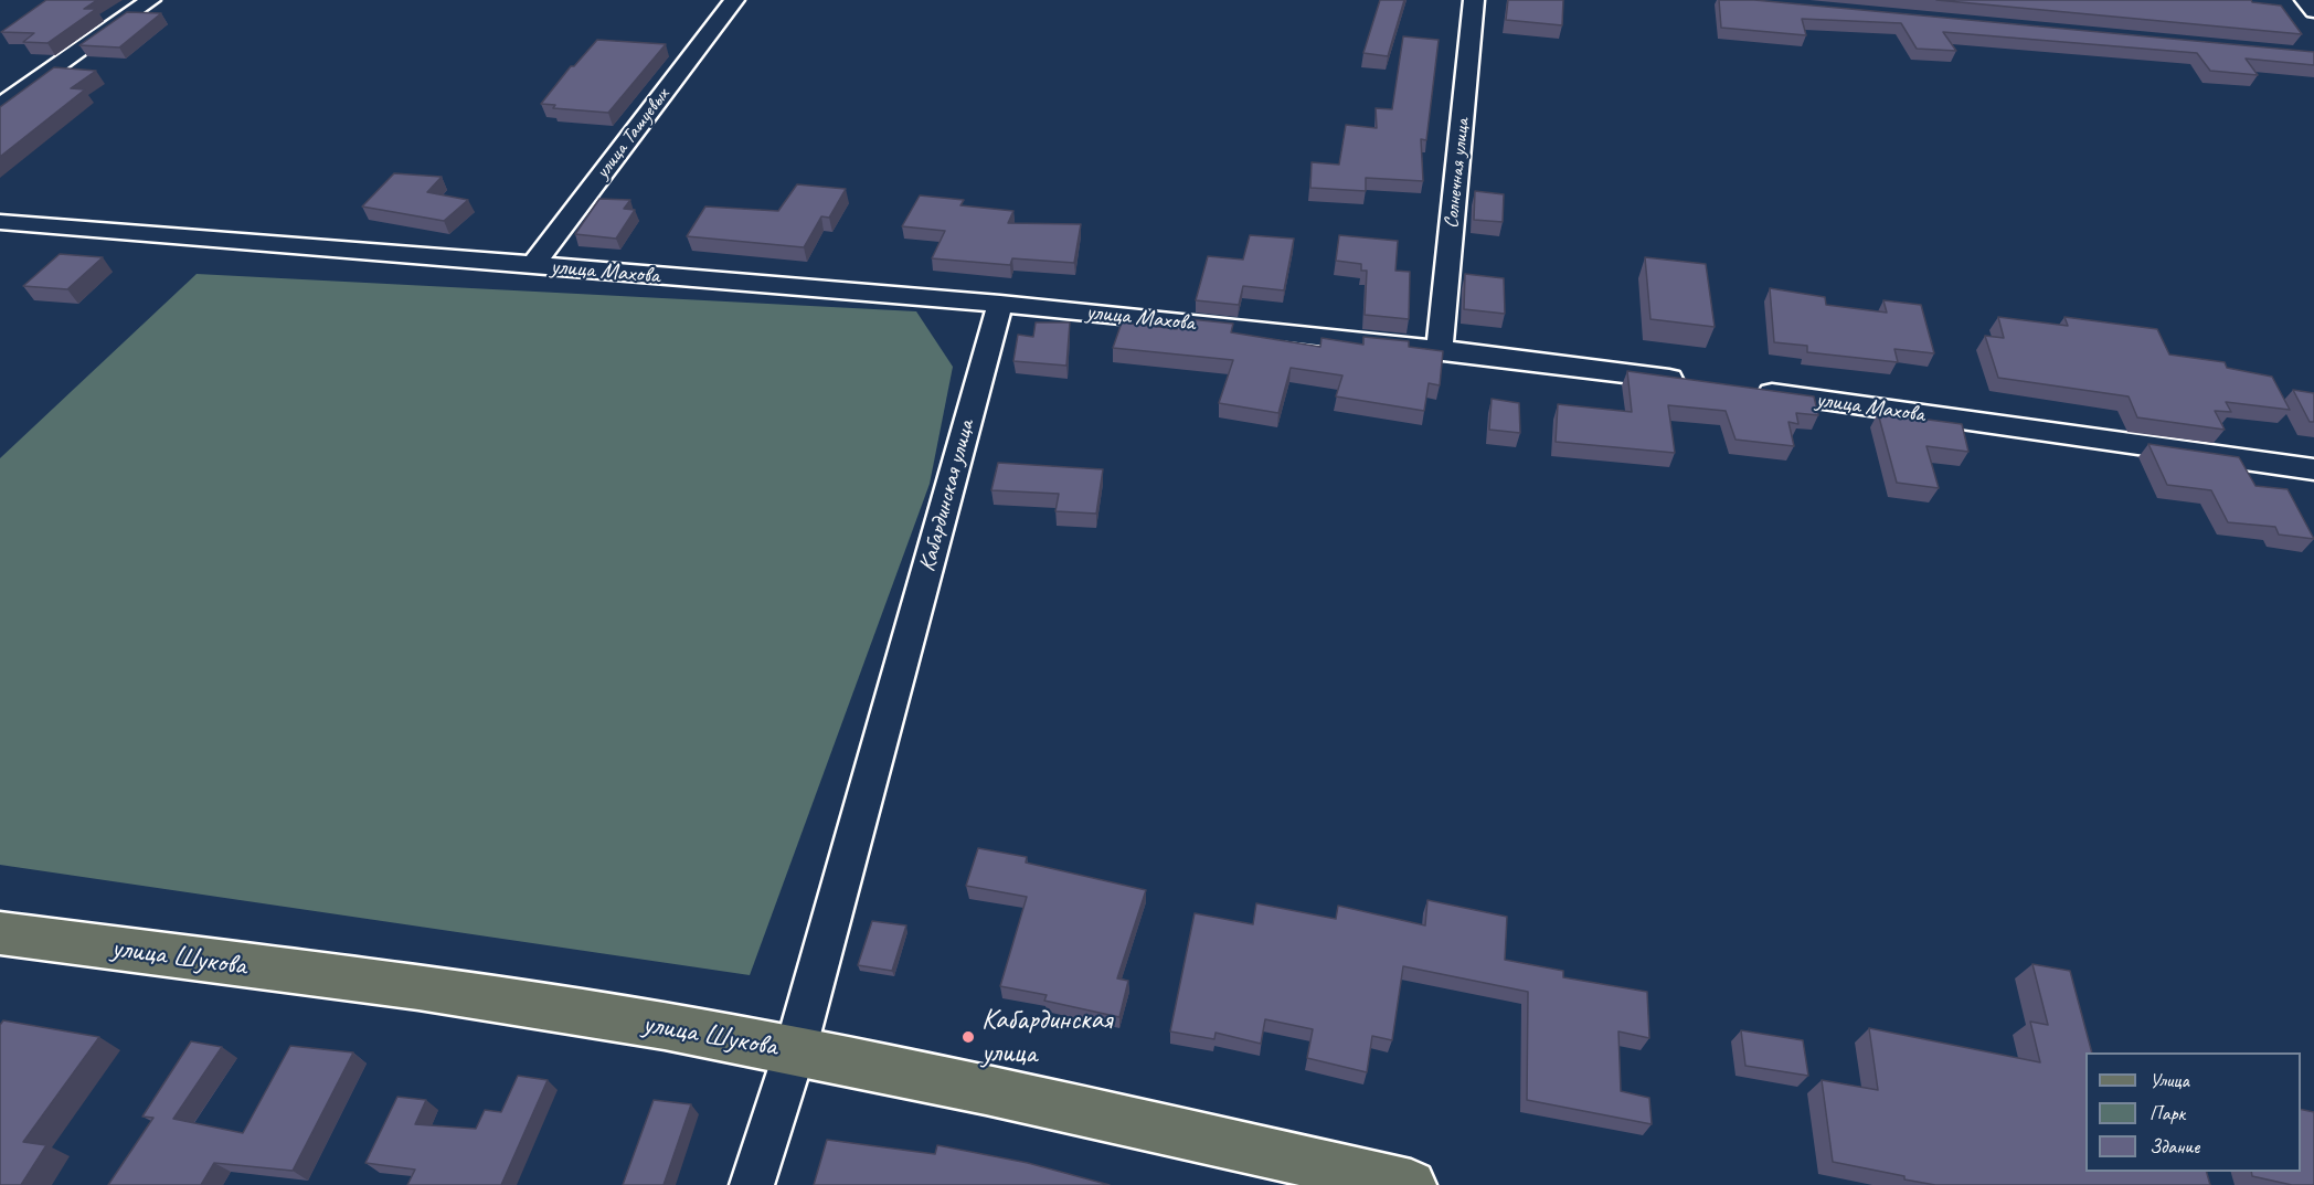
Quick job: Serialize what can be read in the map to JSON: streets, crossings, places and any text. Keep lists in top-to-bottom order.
{
  "streets": {
    "main road": ["улица Шукова"],
    "street": [
      "улица Ташуевых",
      "Солнечная улица",
      "улица Махова",
      "Кабардинская улица"
    ]
  },
  "crossings": [
    ["улица Ташуевых", "улица Махова"],
    ["Солнечная улица", "улица Махова"],
    ["улица Махова", "Кабардинская улица"],
    ["Кабардинская улица", "улица Шукова"]
  ],
  "places": ["Кабардинская улица"],
  "legend": ["Улица", "Парк", "Здание"]
}
